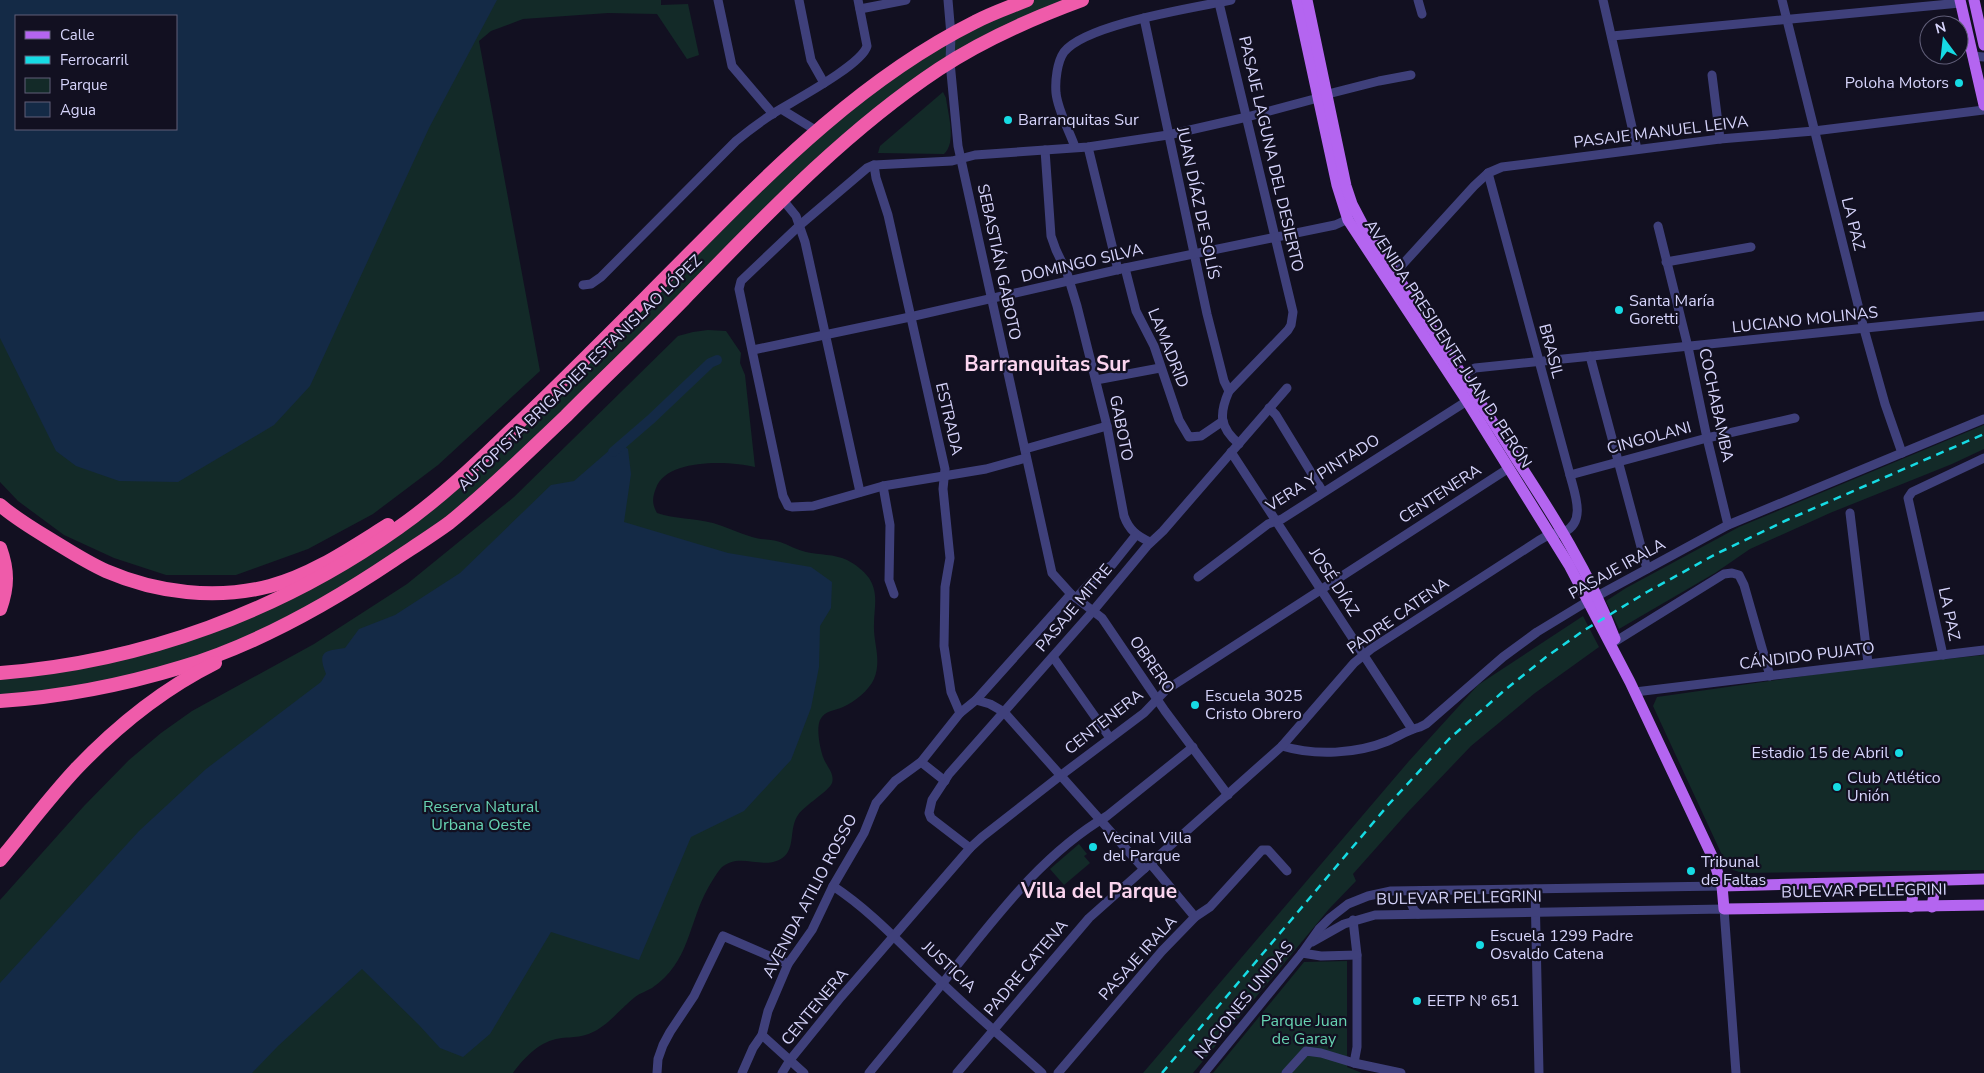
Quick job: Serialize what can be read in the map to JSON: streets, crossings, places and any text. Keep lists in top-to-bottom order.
{
  "streets": {
    "highway": ["AUTOPISTA BRIGADIER ESTANISLAO LÓPEZ"],
    "main road": ["AVENIDA PRESIDENTE JUAN D. PERÓN", "BULEVAR PELLEGRINI"],
    "street": [
      "PASAJE MANUEL LEIVA",
      "PASAJE LAGUNA DEL DESIERTO",
      "JUAN DÍAZ DE SOLÍS",
      "LA PAZ",
      "SEBASTIÁN GABOTO",
      "DOMINGO SILVA",
      "LUCIANO MOLINAS",
      "LAMADRID",
      "BRASIL",
      "COCHABAMBA",
      "ESTRADA",
      "GABOTO",
      "CINGOLANI",
      "VERA Y PINTADO",
      "CENTENERA",
      "PASAJE IRALA",
      "JOSÉ DÍAZ",
      "PASAJE MITRE",
      "PADRE CATENA",
      "CÁNDIDO PUJATO",
      "OBRERO",
      "AVENIDA ATILIO ROSSO",
      "JUSTICIA",
      "NACIONES UNIDAS"
    ]
  },
  "crossings": [
    ["PASAJE MANUEL LEIVA", "LA PAZ"],
    ["PASAJE MANUEL LEIVA", "AVENIDA PRESIDENTE JUAN D. PERÓN"],
    ["PASAJE MANUEL LEIVA", "BRASIL"],
    ["PASAJE LAGUNA DEL DESIERTO", "JUAN DÍAZ DE SOLÍS"],
    ["PASAJE LAGUNA DEL DESIERTO", "DOMINGO SILVA"],
    ["JUAN DÍAZ DE SOLÍS", "DOMINGO SILVA"],
    ["LA PAZ", "LUCIANO MOLINAS"],
    ["LA PAZ", "PASAJE IRALA"],
    ["LA PAZ", "CÁNDIDO PUJATO"],
    ["SEBASTIÁN GABOTO", "DOMINGO SILVA"],
    ["SEBASTIÁN GABOTO", "AUTOPISTA BRIGADIER ESTANISLAO LÓPEZ"],
    ["SEBASTIÁN GABOTO", "OBRERO"],
    ["SEBASTIÁN GABOTO", "AVENIDA ATILIO ROSSO"],
    ["DOMINGO SILVA", "AVENIDA PRESIDENTE JUAN D. PERÓN"],
    ["DOMINGO SILVA", "LAMADRID"],
    ["DOMINGO SILVA", "ESTRADA"],
    ["DOMINGO SILVA", "GABOTO"],
    ["LUCIANO MOLINAS", "AVENIDA PRESIDENTE JUAN D. PERÓN"],
    ["LUCIANO MOLINAS", "BRASIL"],
    ["LUCIANO MOLINAS", "COCHABAMBA"],
    ["AVENIDA PRESIDENTE JUAN D. PERÓN", "BRASIL"],
    ["AVENIDA PRESIDENTE JUAN D. PERÓN", "VERA Y PINTADO"],
    ["AVENIDA PRESIDENTE JUAN D. PERÓN", "CENTENERA"],
    ["AVENIDA PRESIDENTE JUAN D. PERÓN", "PASAJE IRALA"],
    ["AVENIDA PRESIDENTE JUAN D. PERÓN", "PADRE CATENA"],
    ["AVENIDA PRESIDENTE JUAN D. PERÓN", "CÁNDIDO PUJATO"],
    ["AVENIDA PRESIDENTE JUAN D. PERÓN", "BULEVAR PELLEGRINI"],
    ["BRASIL", "CINGOLANI"],
    ["BRASIL", "PADRE CATENA"],
    ["COCHABAMBA", "CINGOLANI"],
    ["COCHABAMBA", "PASAJE IRALA"],
    ["ESTRADA", "AVENIDA ATILIO ROSSO"],
    ["GABOTO", "AVENIDA ATILIO ROSSO"],
    ["VERA Y PINTADO", "JOSÉ DÍAZ"],
    ["CENTENERA", "JOSÉ DÍAZ"],
    ["CENTENERA", "PASAJE MITRE"],
    ["CENTENERA", "OBRERO"],
    ["CENTENERA", "JUSTICIA"],
    ["PASAJE IRALA", "JOSÉ DÍAZ"],
    ["PASAJE IRALA", "PADRE CATENA"],
    ["JOSÉ DÍAZ", "PASAJE MITRE"],
    ["JOSÉ DÍAZ", "PADRE CATENA"],
    ["PASAJE MITRE", "OBRERO"],
    ["PADRE CATENA", "OBRERO"],
    ["PADRE CATENA", "JUSTICIA"],
    ["OBRERO", "AVENIDA ATILIO ROSSO"],
    ["BULEVAR PELLEGRINI", "NACIONES UNIDAS"],
    ["AVENIDA ATILIO ROSSO", "JUSTICIA"]
  ],
  "districts": ["Barranquitas Sur", "Villa del Parque"],
  "parks": ["Reserva Natural Urbana Oeste", "Parque Juan de Garay"],
  "places": [
    "Poloha Motors",
    "Barranquitas Sur",
    "Santa María Goretti",
    "Escuela 3025 Cristo Obrero",
    "Estadio 15 de Abril",
    "Club Atlético Unión",
    "Vecinal Villa del Parque",
    "Tribunal de Faltas",
    "Escuela 1299 Padre Osvaldo Catena",
    "EETP Nº 651"
  ],
  "legend": [
    "Calle",
    "Ferrocarril",
    "Parque",
    "Agua"
  ],
  "north": "top"
}
